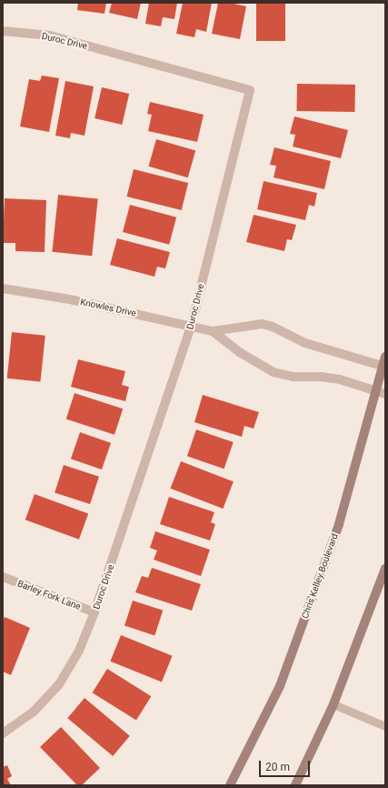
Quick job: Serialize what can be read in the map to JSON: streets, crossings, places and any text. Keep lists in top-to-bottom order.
{
  "streets": {
    "main road": ["Chris Kelley Boulevard"],
    "street": ["Duroc Drive", "Knowles Drive", "Barley Fork Lane"]
  },
  "crossings": [
    ["Duroc Drive", "Knowles Drive"],
    ["Duroc Drive", "Barley Fork Lane"],
    ["Knowles Drive", "Chris Kelley Boulevard"]
  ],
  "scale_bar": "20 m"
}
